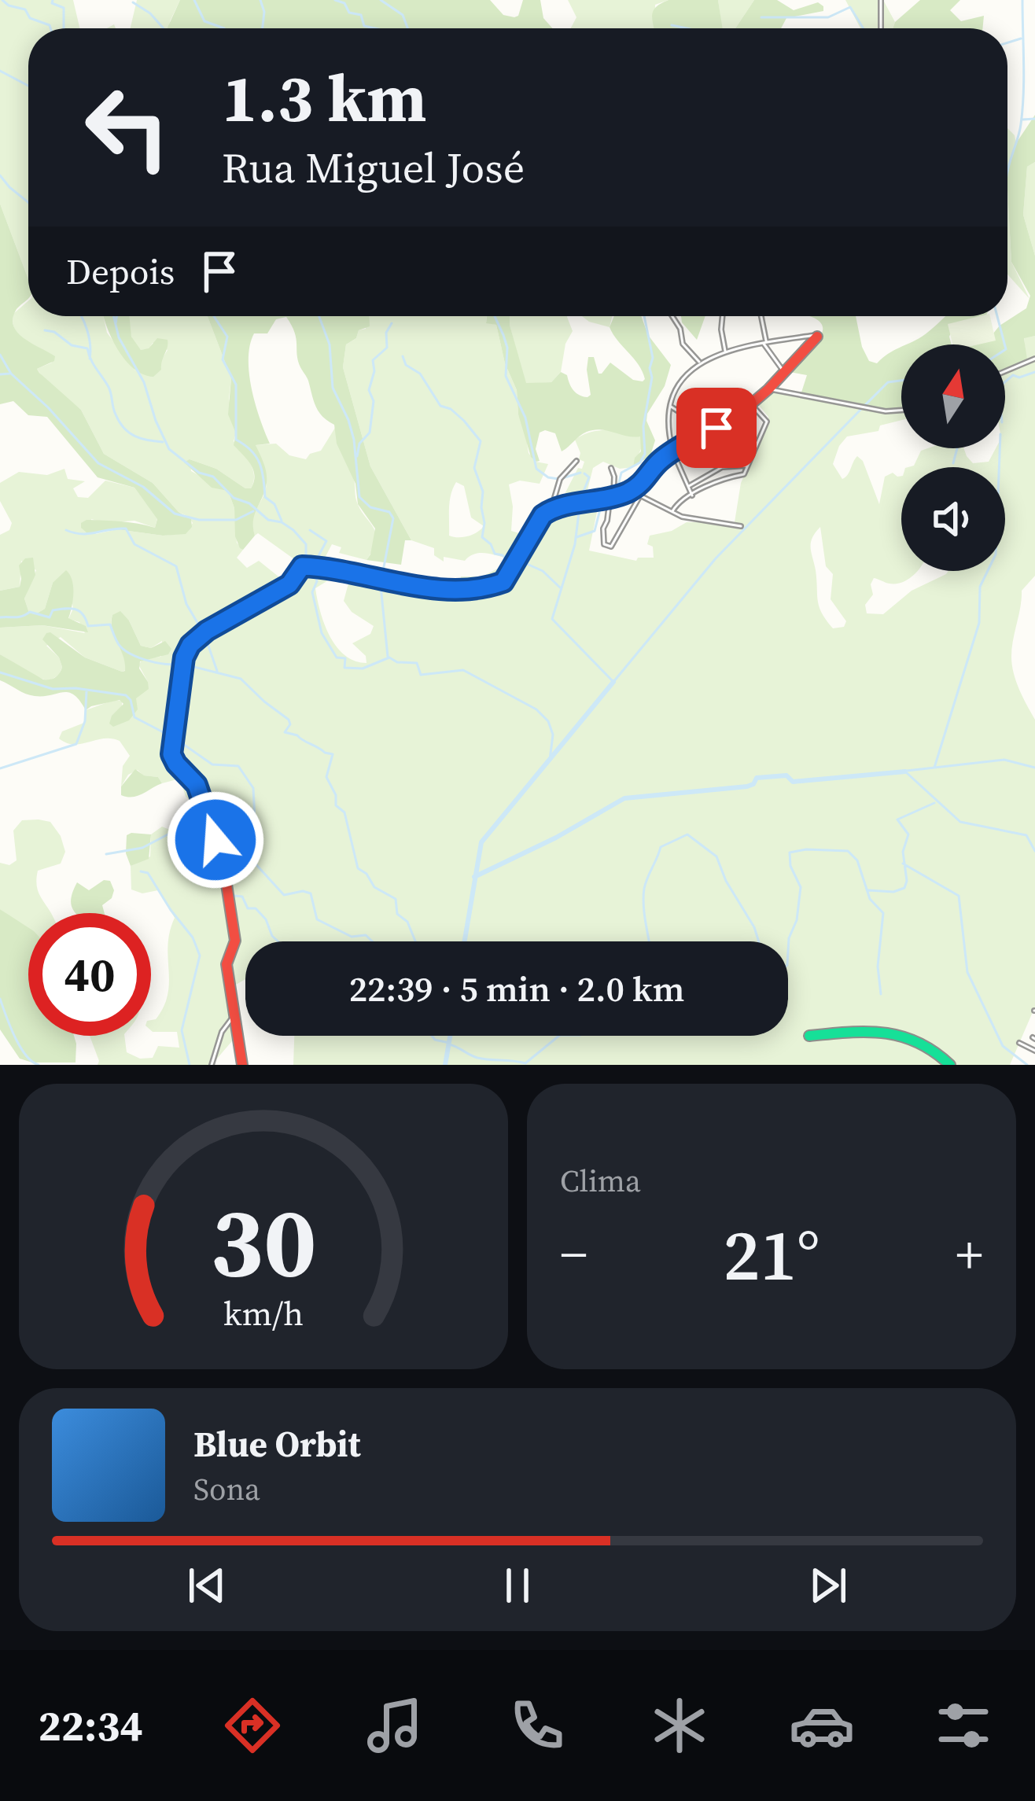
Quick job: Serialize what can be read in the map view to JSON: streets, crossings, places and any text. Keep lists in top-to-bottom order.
{
  "north": "top",
  "page": {
    "turn": ["1.3 km", "Rua Miguel José"],
    "then": "Depois",
    "limit": "40",
    "trip": "22:39 · 5 min · 2.0 km",
    "tile": "Clima",
    "heat": ["−", "21°", "+"],
    "song": ["Blue Orbit", "Sona"],
    "tabs": "22:34",
    "gauge": ["30", "km/h"]
  }
}
